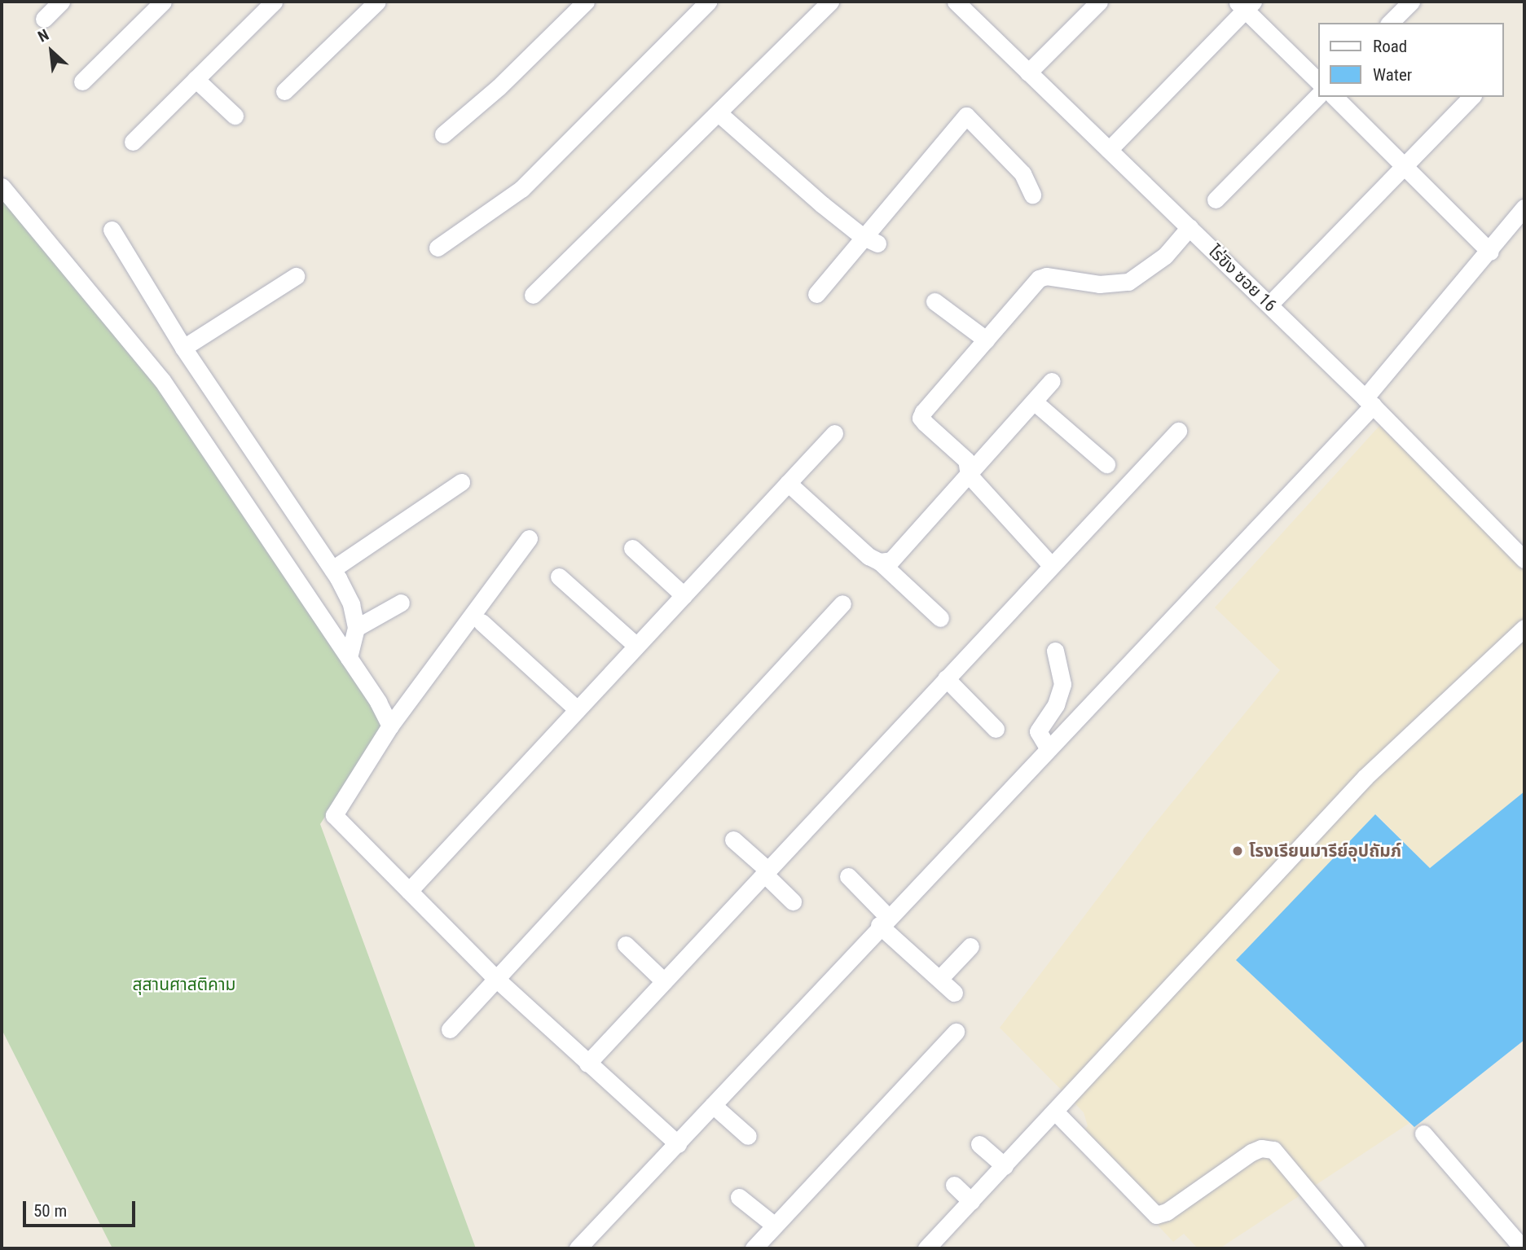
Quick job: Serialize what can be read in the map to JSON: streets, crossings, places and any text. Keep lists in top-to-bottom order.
{
  "streets": {
    "street": ["ไร่ขิง ซอย 16"]
  },
  "parks": ["สุสานศาสติคาม"],
  "places": ["โรงเรียนมารีย์อุปถัมภ์"],
  "legend": ["Road", "Water"],
  "scale_bar": "50 m",
  "north": "top left"
}
